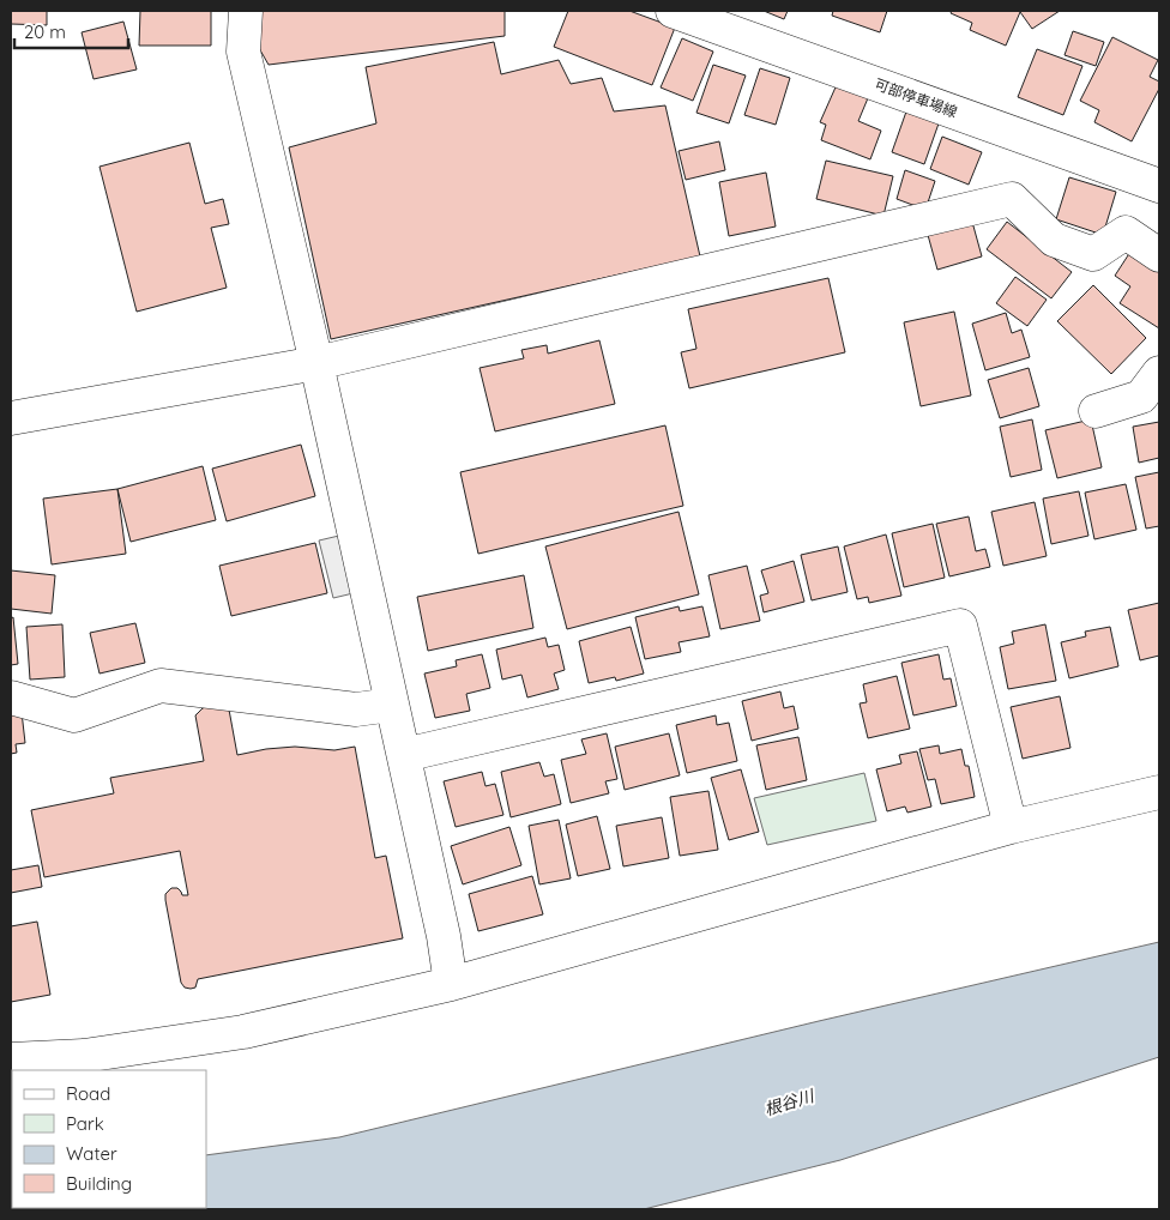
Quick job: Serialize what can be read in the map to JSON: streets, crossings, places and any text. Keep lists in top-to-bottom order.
{
  "streets": {
    "street": ["可部停車場線"]
  },
  "water": ["根谷川"],
  "legend": [
    "Road",
    "Park",
    "Water",
    "Building"
  ],
  "scale_bar": "20 m"
}
